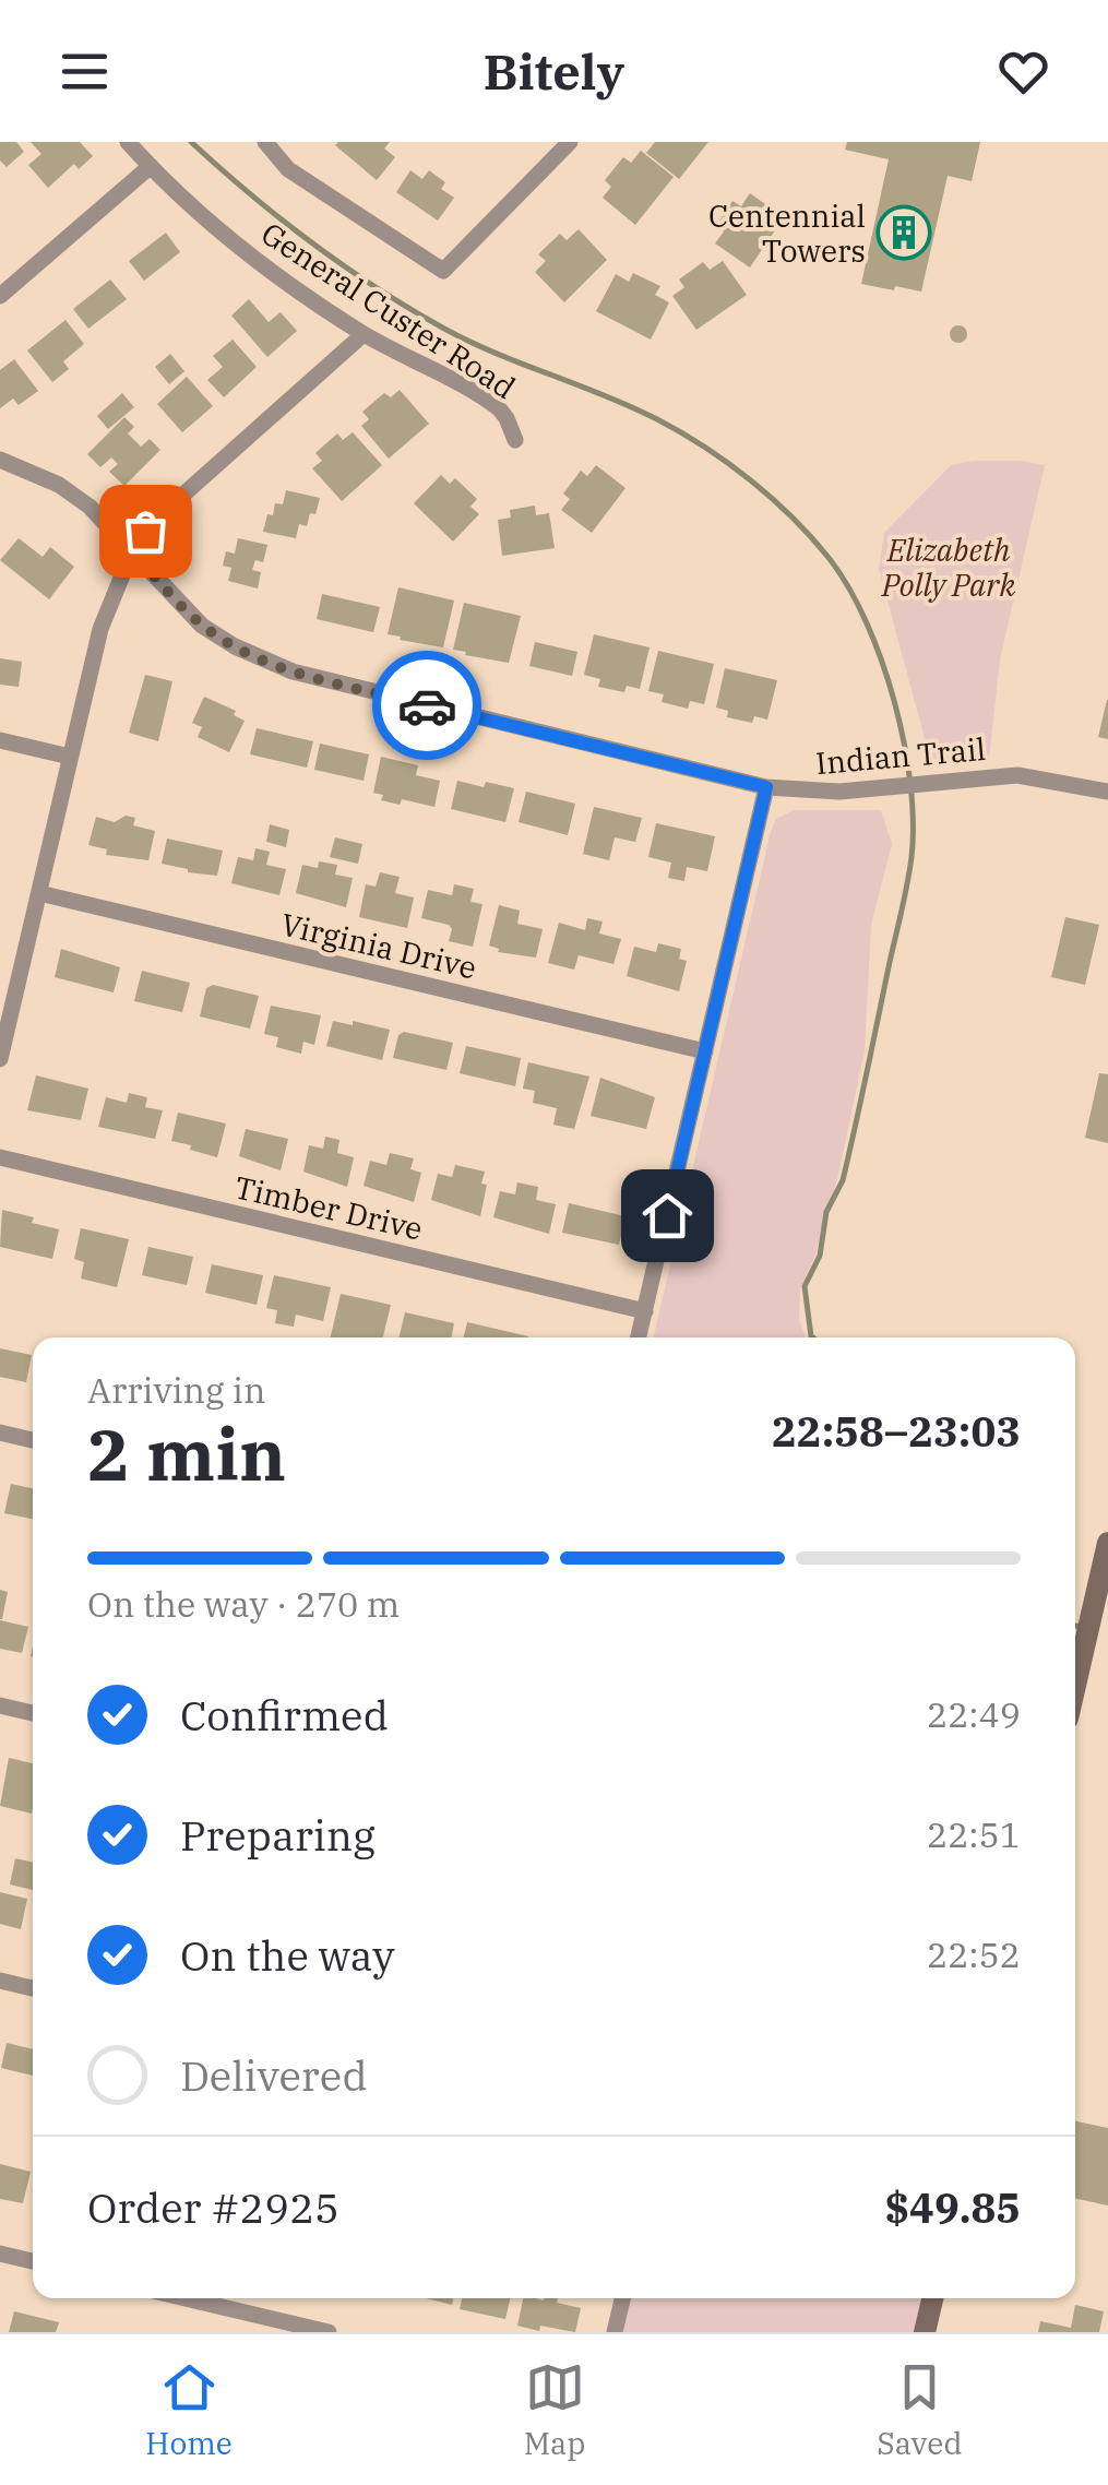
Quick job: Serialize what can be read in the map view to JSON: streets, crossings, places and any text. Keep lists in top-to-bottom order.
{
  "streets": {
    "street": [
      "General Custer Road",
      "Indian Trail",
      "Virginia Drive",
      "Timber Drive"
    ]
  },
  "parks": ["Elizabeth Polly Park"],
  "places": {
    "building": ["Centennial Towers"]
  },
  "page": {
    "header": "Bitely",
    "heading": ["2 min", "Arriving in", "22:58–23:03"],
    "panel": ["Order #2925", "$49.85"],
    "bar": "On the way · 270 m",
    "list": [
      ["Confirmed", "22:49"],
      ["Preparing", "22:51"],
      ["On the way", "22:52"],
      "Delivered"
    ],
    "tabs": ["Home", "Map", "Saved"]
  }
}
